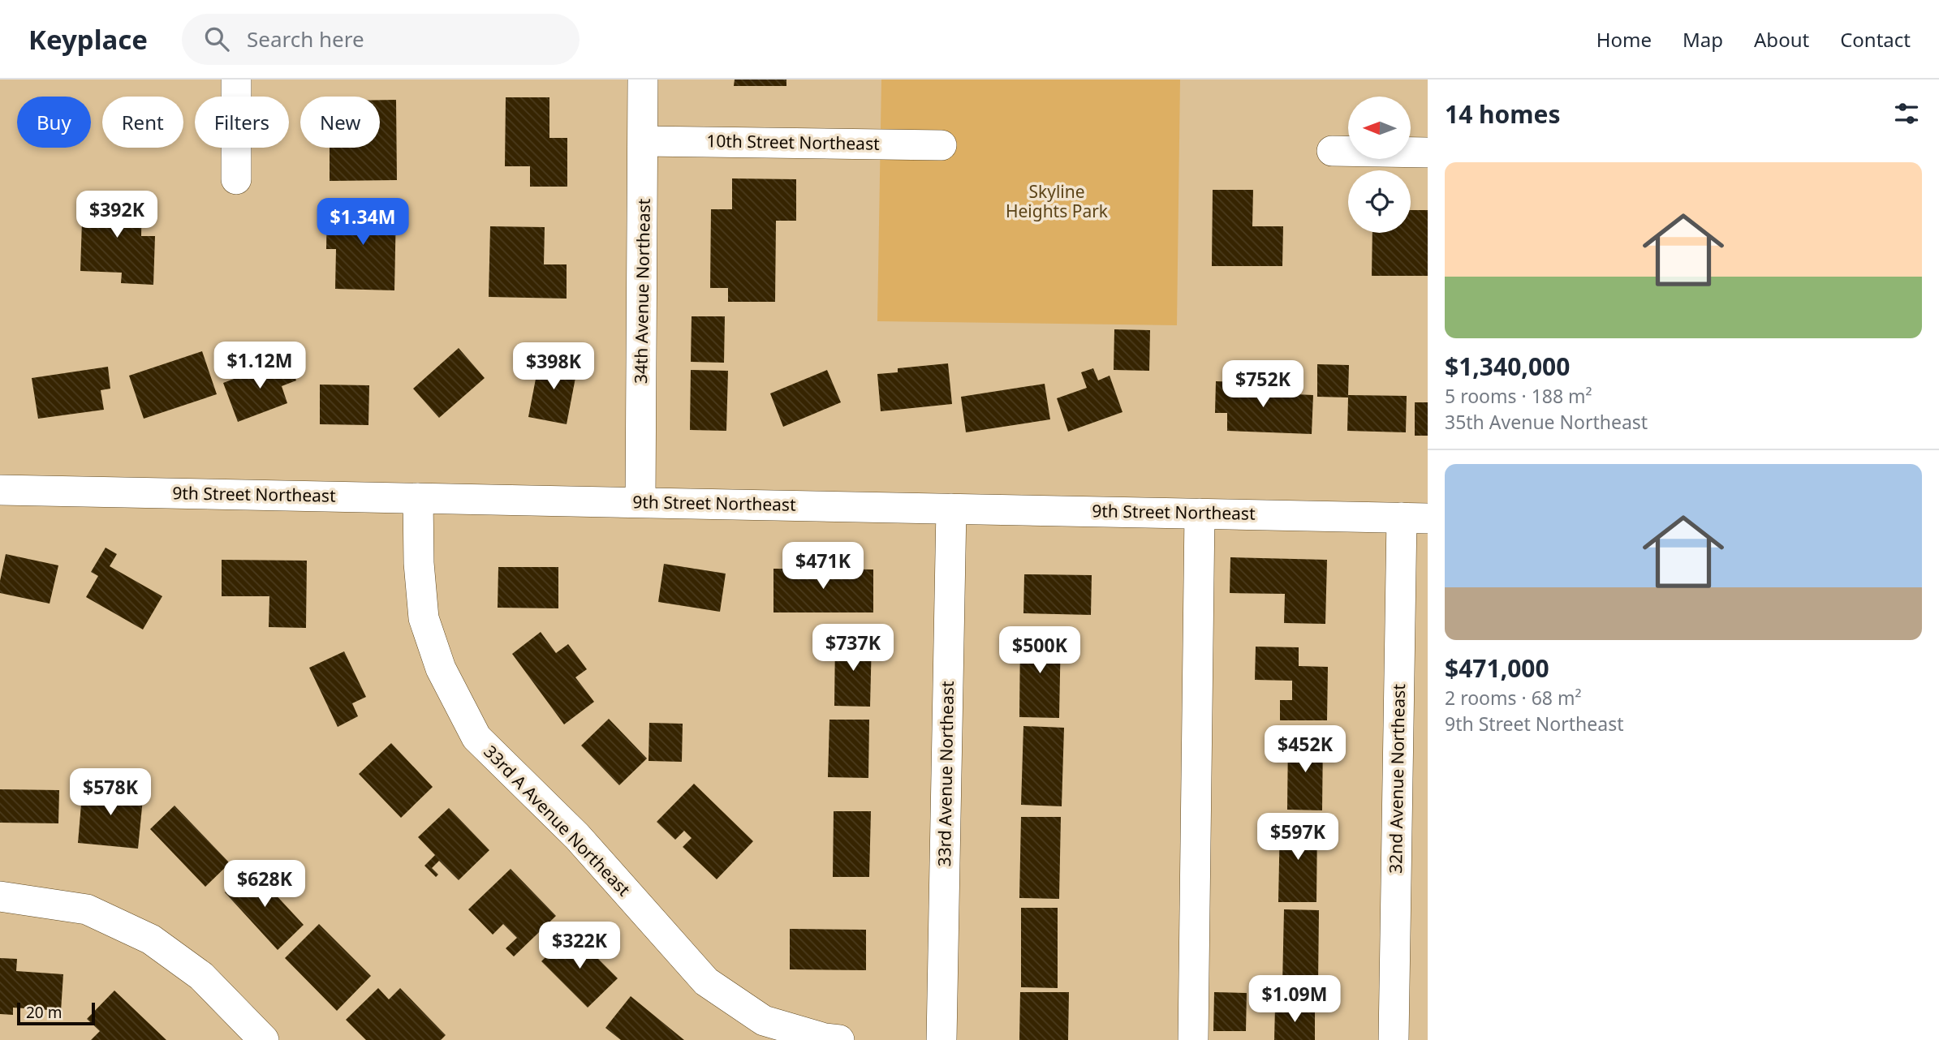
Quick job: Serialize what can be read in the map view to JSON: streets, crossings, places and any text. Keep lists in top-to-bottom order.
{
  "streets": {
    "street": [
      "10th Street Northeast",
      "34th Avenue Northeast",
      "9th Street Northeast",
      "33rd Avenue Northeast",
      "32nd Avenue Northeast",
      "33rd A Avenue Northeast"
    ]
  },
  "crossings": [
    ["10th Street Northeast", "34th Avenue Northeast"],
    ["34th Avenue Northeast", "9th Street Northeast"],
    ["9th Street Northeast", "33rd Avenue Northeast"],
    ["9th Street Northeast", "32nd Avenue Northeast"],
    ["9th Street Northeast", "33rd A Avenue Northeast"]
  ],
  "parks": ["Skyline Heights Park"],
  "scale_bar": "20 m",
  "north": "left",
  "page": {
    "header": "Keyplace",
    "search": "Search here",
    "nav": [
      "Home",
      "Map",
      "About",
      "Contact"
    ],
    "heading": "14 homes",
    "chip": [
      "Buy",
      "Rent",
      "Filters",
      "New"
    ],
    "list": [
      {
        "name": "$1,340,000",
        "note": "5 rooms · 188 m² · 35th Avenue Northeast"
      },
      {
        "name": "$471,000",
        "note": "2 rooms · 68 m² · 9th Street Northeast"
      }
    ],
    "price": [
      "$392K",
      "$1.34M",
      "$1.12M",
      "$398K",
      "$752K",
      "$471K",
      "$737K",
      "$500K",
      "$452K",
      "$578K",
      "$597K",
      "$628K",
      "$322K",
      "$1.09M"
    ],
    "scale": "20 m"
  }
}
